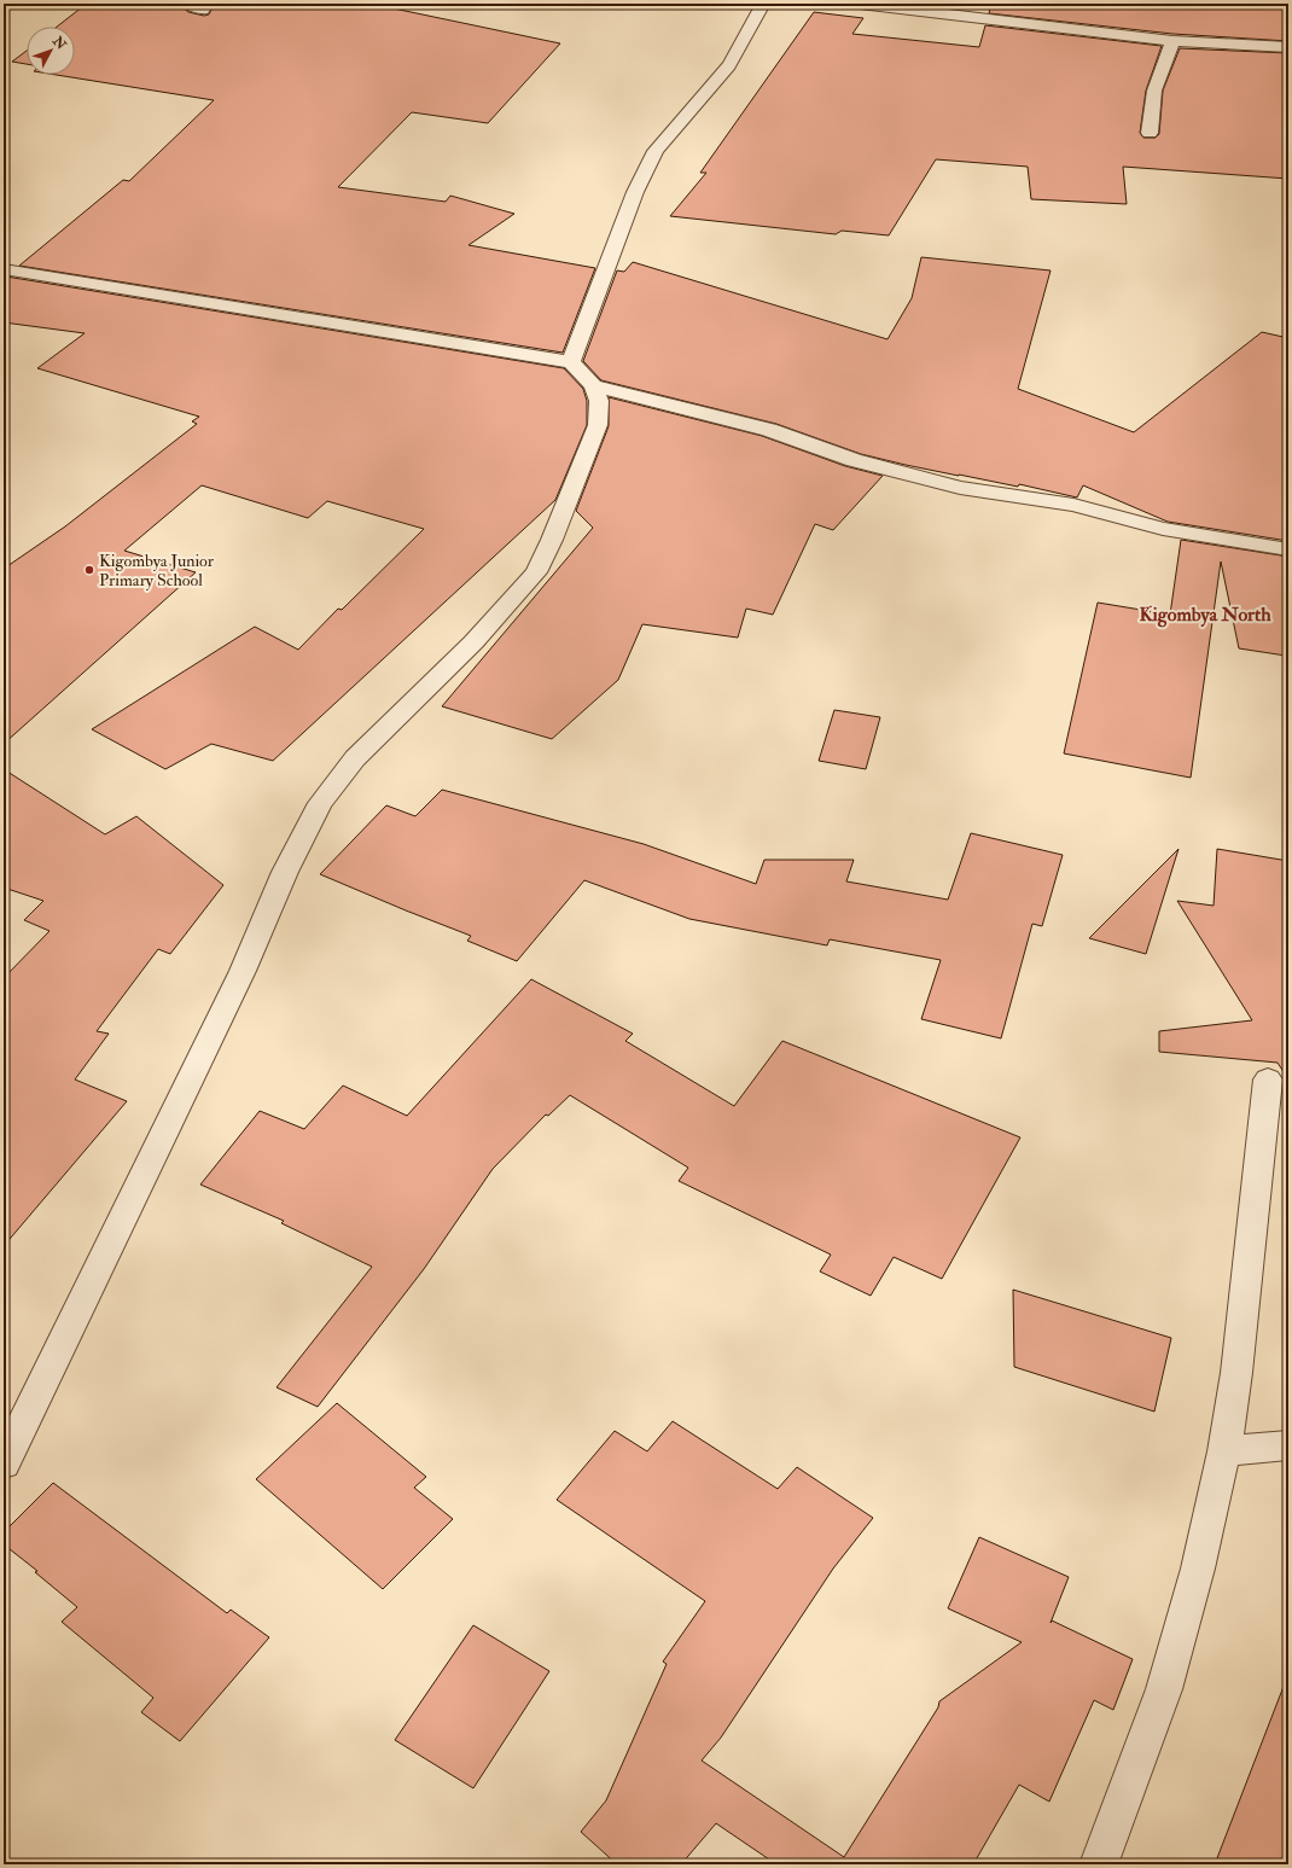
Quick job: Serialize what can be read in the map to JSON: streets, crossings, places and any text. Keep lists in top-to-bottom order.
{
  "districts": ["Kigombya North"],
  "places": ["Kigombya Junior Primary School"],
  "north": "top right"
}
